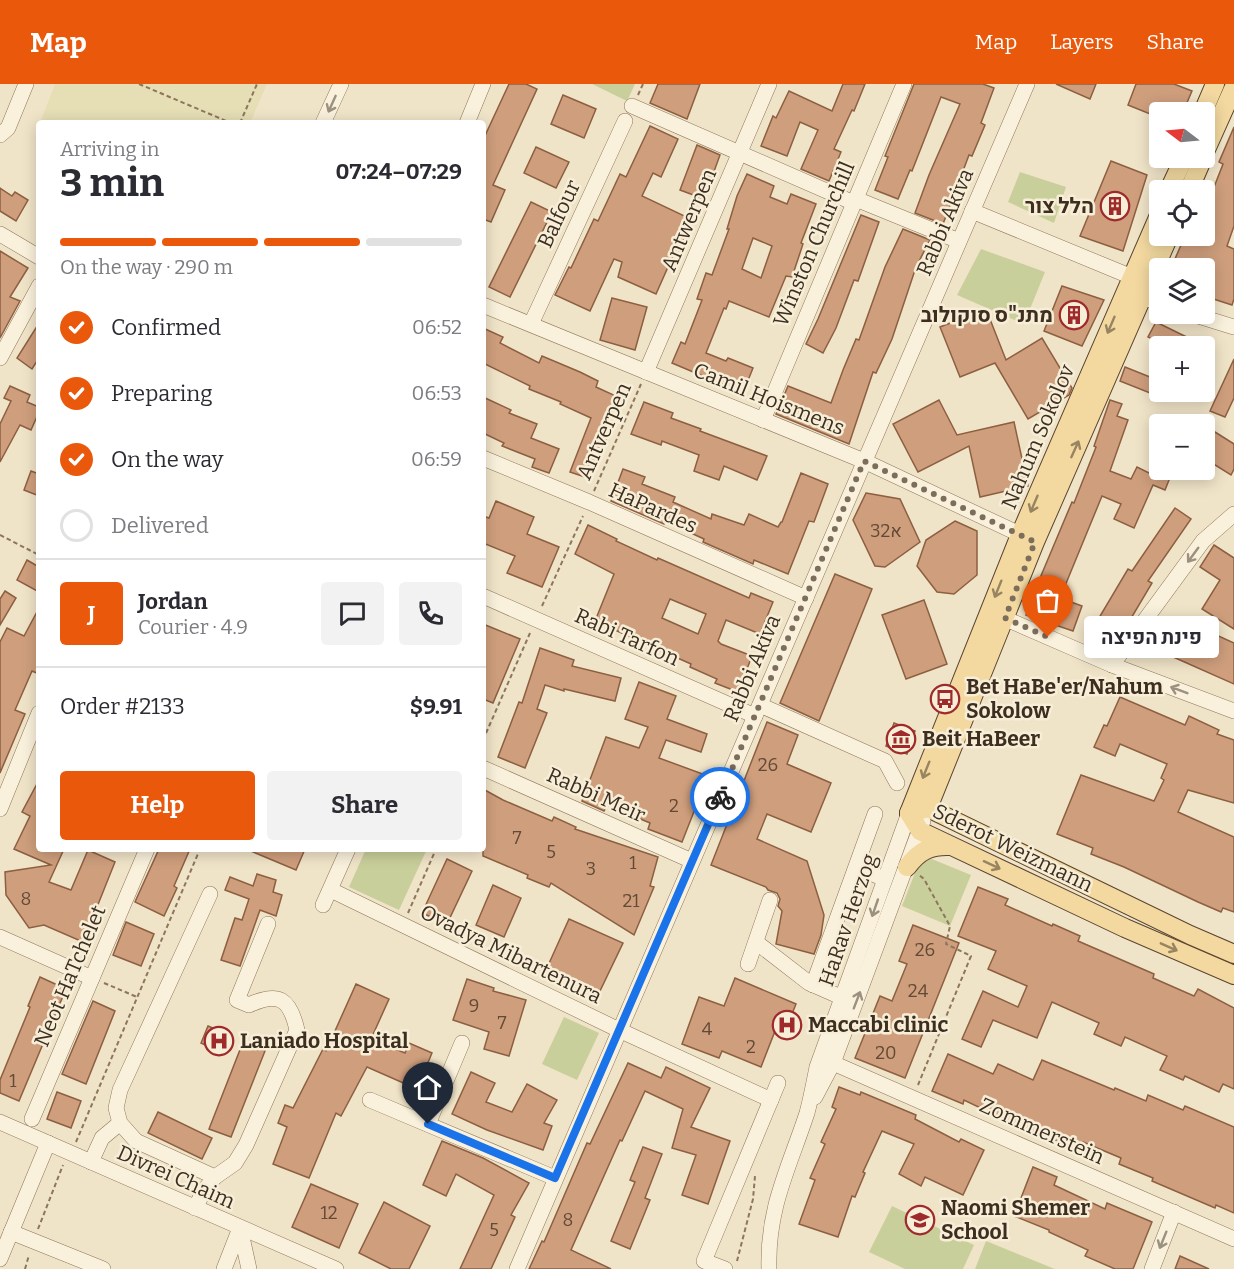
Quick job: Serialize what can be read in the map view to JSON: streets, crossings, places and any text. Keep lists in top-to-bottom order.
{
  "streets": {
    "main road": ["Nahum Sokolov", "Sderot Weizmann"],
    "street": [
      "Balfour",
      "Antwerpen",
      "Rabbi Akiva",
      "Winston Churchill",
      "Camil Hoismens",
      "HaPardes",
      "Rabi Tarfon",
      "Rabbi Meir",
      "HaRav Herzog",
      "Ovadya Mibartenura",
      "Neot HaTchelet",
      "Zommerstein",
      "Divrei Chaim"
    ],
    "path": ["Antverpen"]
  },
  "crossings": [
    ["Balfour", "Camil Hoismens"],
    ["Antwerpen", "Camil Hoismens"],
    ["Antwerpen", "Antverpen"],
    ["Rabbi Akiva", "Camil Hoismens"],
    ["Rabbi Akiva", "HaPardes"],
    ["Rabbi Akiva", "Rabi Tarfon"],
    ["Rabbi Akiva", "Rabbi Meir"],
    ["Rabbi Akiva", "Ovadya Mibartenura"],
    ["Winston Churchill", "Camil Hoismens"],
    ["Camil Hoismens", "Antverpen"],
    ["Camil Hoismens", "Nahum Sokolov"],
    ["Antverpen", "HaPardes"],
    ["Nahum Sokolov", "Sderot Weizmann"],
    ["Nahum Sokolov", "HaRav Herzog"],
    ["Sderot Weizmann", "HaRav Herzog"],
    ["HaRav Herzog", "Zommerstein"]
  ],
  "places": {
    "building": ["הלל צור", "מתנ\"ס סוקולוב"],
    "other": ["פינת הפיצה"],
    "bus stop": ["Bet HaBe'er/Nahum Sokolow"],
    "museum": ["Beit HaBeer"],
    "hospital": ["Maccabi clinic", "Laniado Hospital"],
    "school or university": ["Naomi Shemer School"]
  },
  "house_numbers": [
    "32א",
    "26",
    "2",
    "7",
    "5",
    "1",
    "3",
    "8",
    "21",
    "26",
    "24",
    "9",
    "7",
    "4",
    "2",
    "20",
    "1",
    "12",
    "8",
    "5"
  ],
  "north": "left",
  "page": {
    "header": "Map",
    "nav": ["Map", "Layers", "Share"],
    "map_buttons": ["+", "−"],
    "heading": ["3 min", "Arriving in", "07:24–07:29"],
    "panel": [
      "Jordan",
      "Courier · 4.9",
      "Order #2133",
      "$9.91"
    ],
    "bar": "On the way · 290 m",
    "list": [
      ["Confirmed", "06:52"],
      ["Preparing", "06:53"],
      ["On the way", "06:59"],
      "Delivered"
    ],
    "round": "J",
    "bubble": "פינת הפיצה",
    "buttons": ["Help", "Share"]
  }
}
